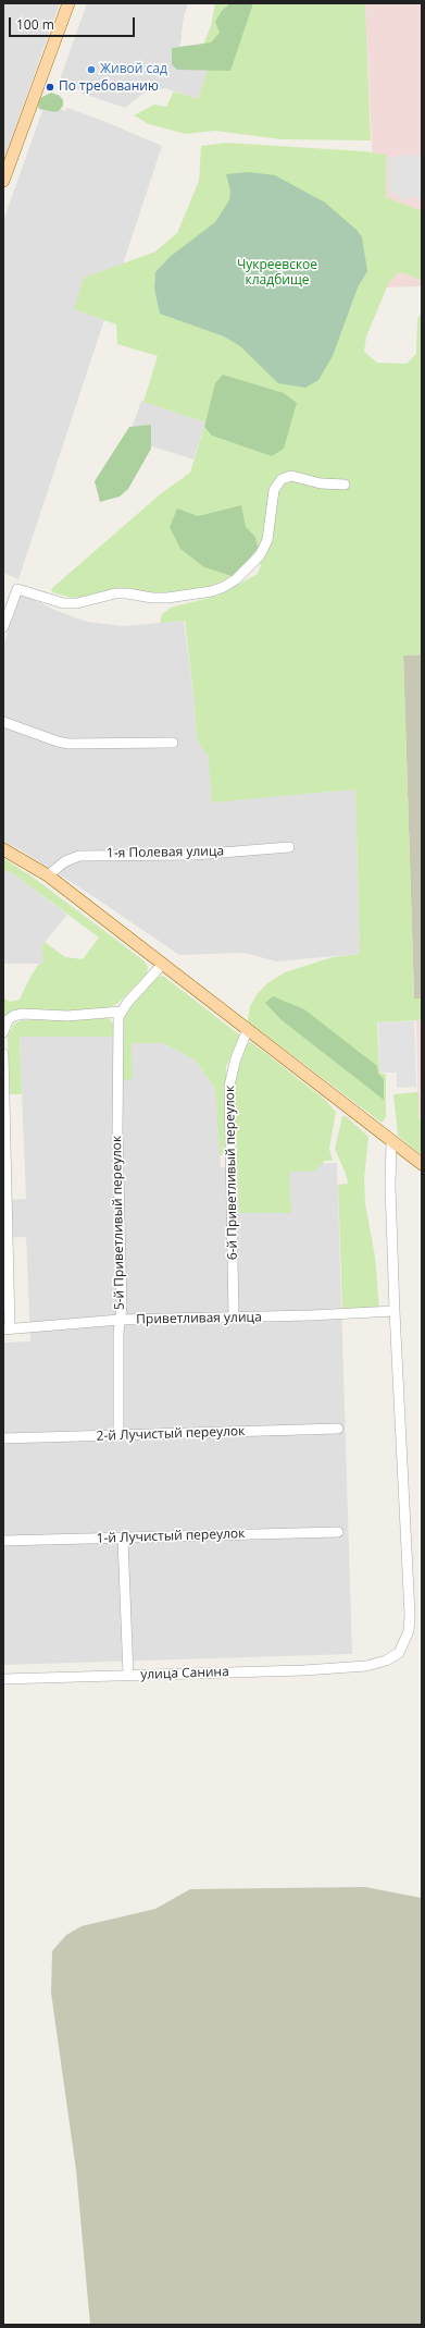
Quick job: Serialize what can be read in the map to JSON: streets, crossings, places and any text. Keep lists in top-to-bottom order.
{
  "streets": {
    "street": [
      "1-я Полевая улица",
      "6-й Приветливый переулок",
      "5-й Приветливый переулок",
      "Приветливая улица",
      "2-й Лучистый переулок",
      "1-й Лучистый переулок",
      "улица Санина"
    ]
  },
  "crossings": [
    ["6-й Приветливый переулок", "Приветливая улица"],
    ["5-й Приветливый переулок", "Приветливая улица"],
    ["5-й Приветливый переулок", "2-й Лучистый переулок"],
    ["Приветливая улица", "улица Санина"]
  ],
  "parks": ["Чукреевское кладбище"],
  "places": ["Живой сад", "По требованию"],
  "scale_bar": "100 m"
}
